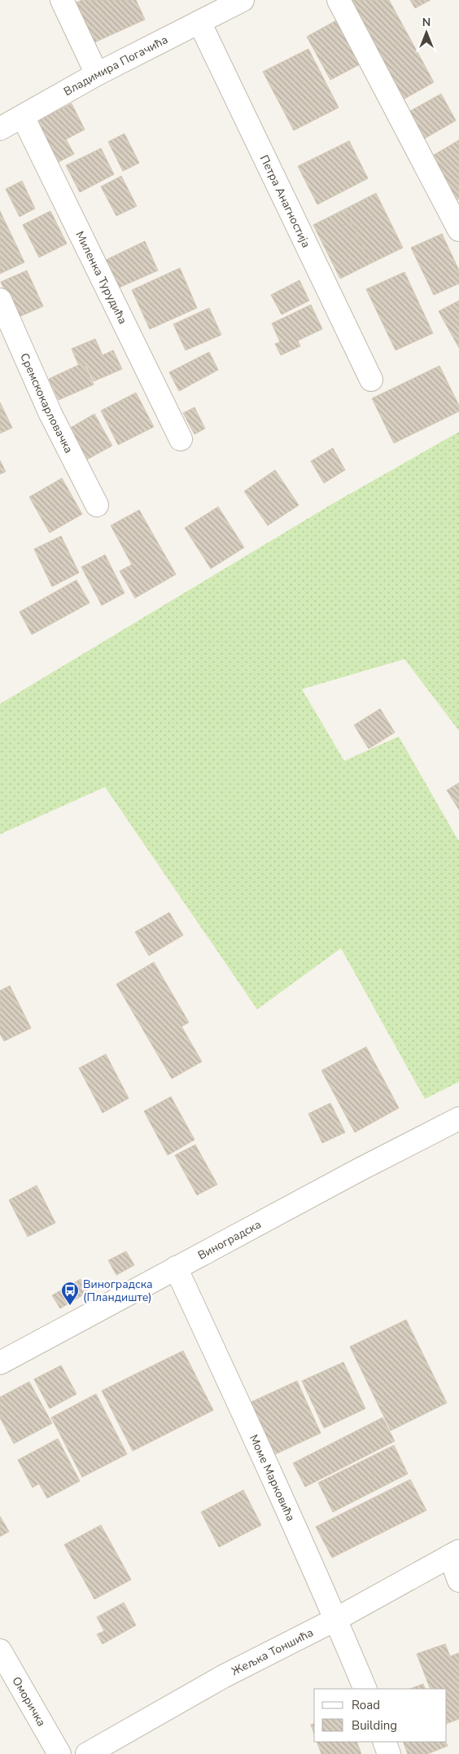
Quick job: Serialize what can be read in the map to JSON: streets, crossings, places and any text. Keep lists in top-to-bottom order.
{
  "streets": {
    "street": [
      "Владимира Погачића",
      "Петра Анагностија",
      "Миленка Турудића",
      "Сремскокарловачка",
      "Виноградска",
      "Моме Марковића",
      "Жељка Тоншића",
      "Оморичка"
    ]
  },
  "crossings": [
    ["Владимира Погачића", "Петра Анагностија"],
    ["Владимира Погачића", "Миленка Турудића"],
    ["Виноградска", "Моме Марковића"],
    ["Моме Марковића", "Жељка Тоншића"]
  ],
  "places": {
    "bus stop": ["Виноградска (Пландиште)"]
  },
  "legend": ["Road", "Building"],
  "north": "top"
}
